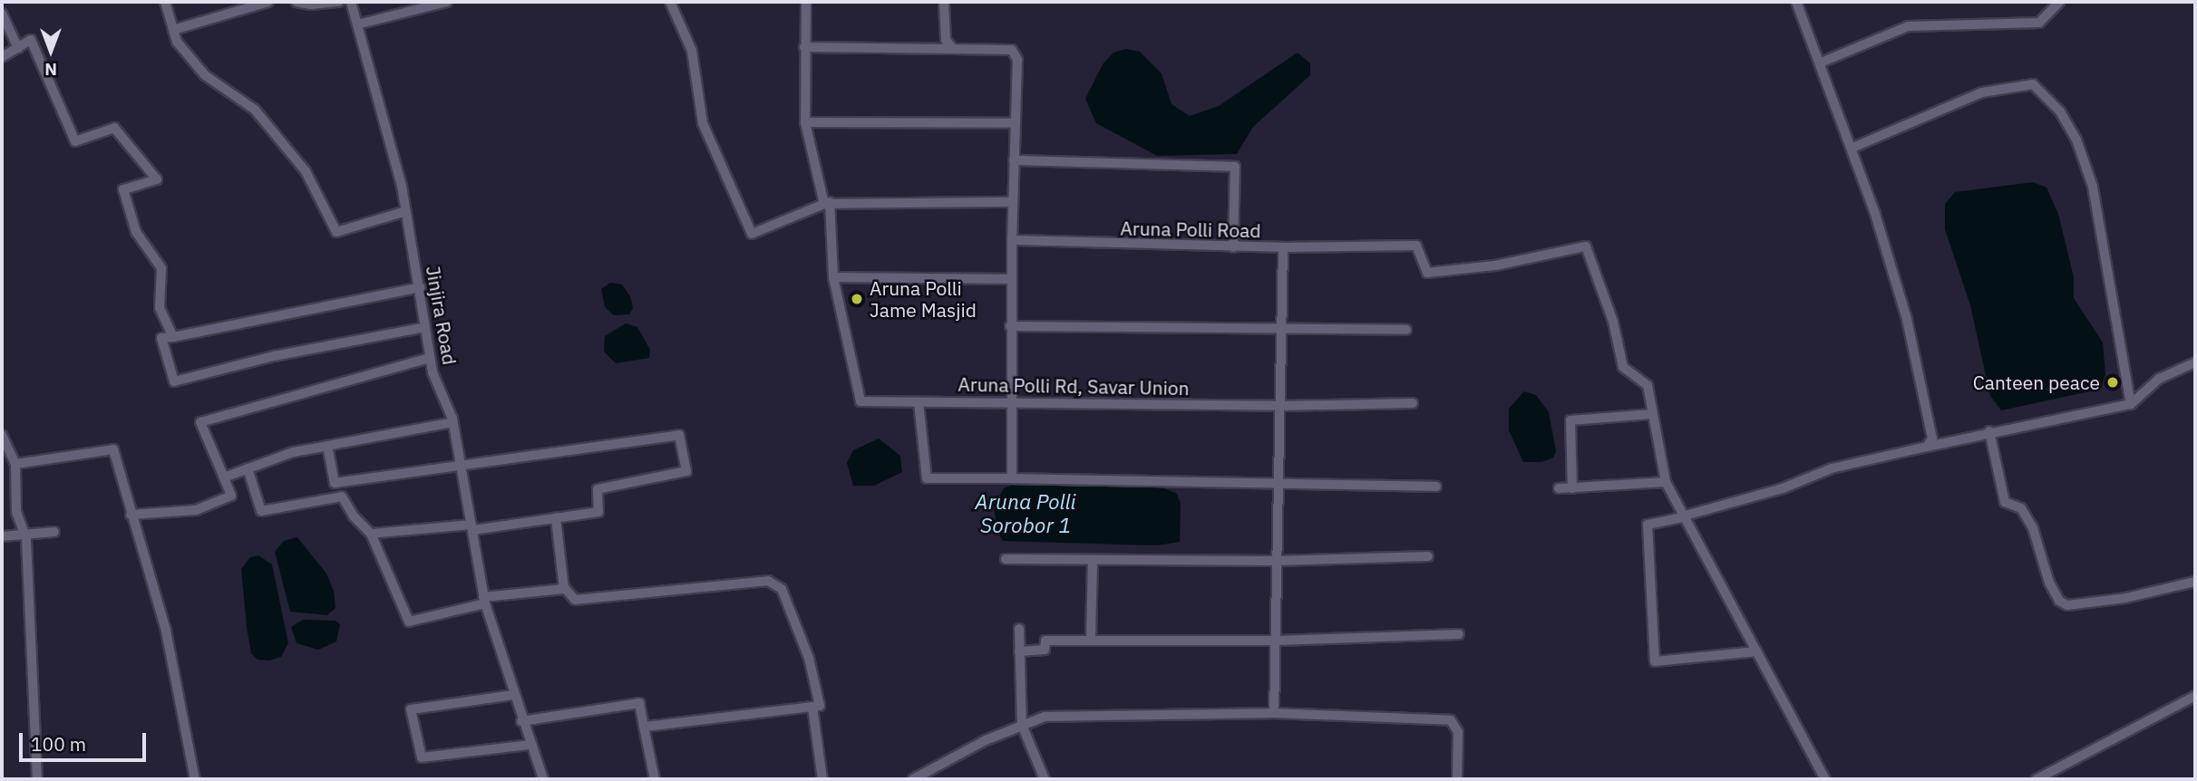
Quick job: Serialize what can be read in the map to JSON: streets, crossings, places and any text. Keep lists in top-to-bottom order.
{
  "streets": {
    "street": ["Aruna Polli Road", "Jinjira Road", "Aruna Polli Rd, Savar Union"]
  },
  "crossings": [
    ["Aruna Polli Road", "Aruna Polli Rd, Savar Union"]
  ],
  "water": ["Aruna Polli Sorobor 1"],
  "places": ["Aruna Polli Jame Masjid", "Canteen peace"],
  "scale_bar": "100 m",
  "north": "bottom"
}
